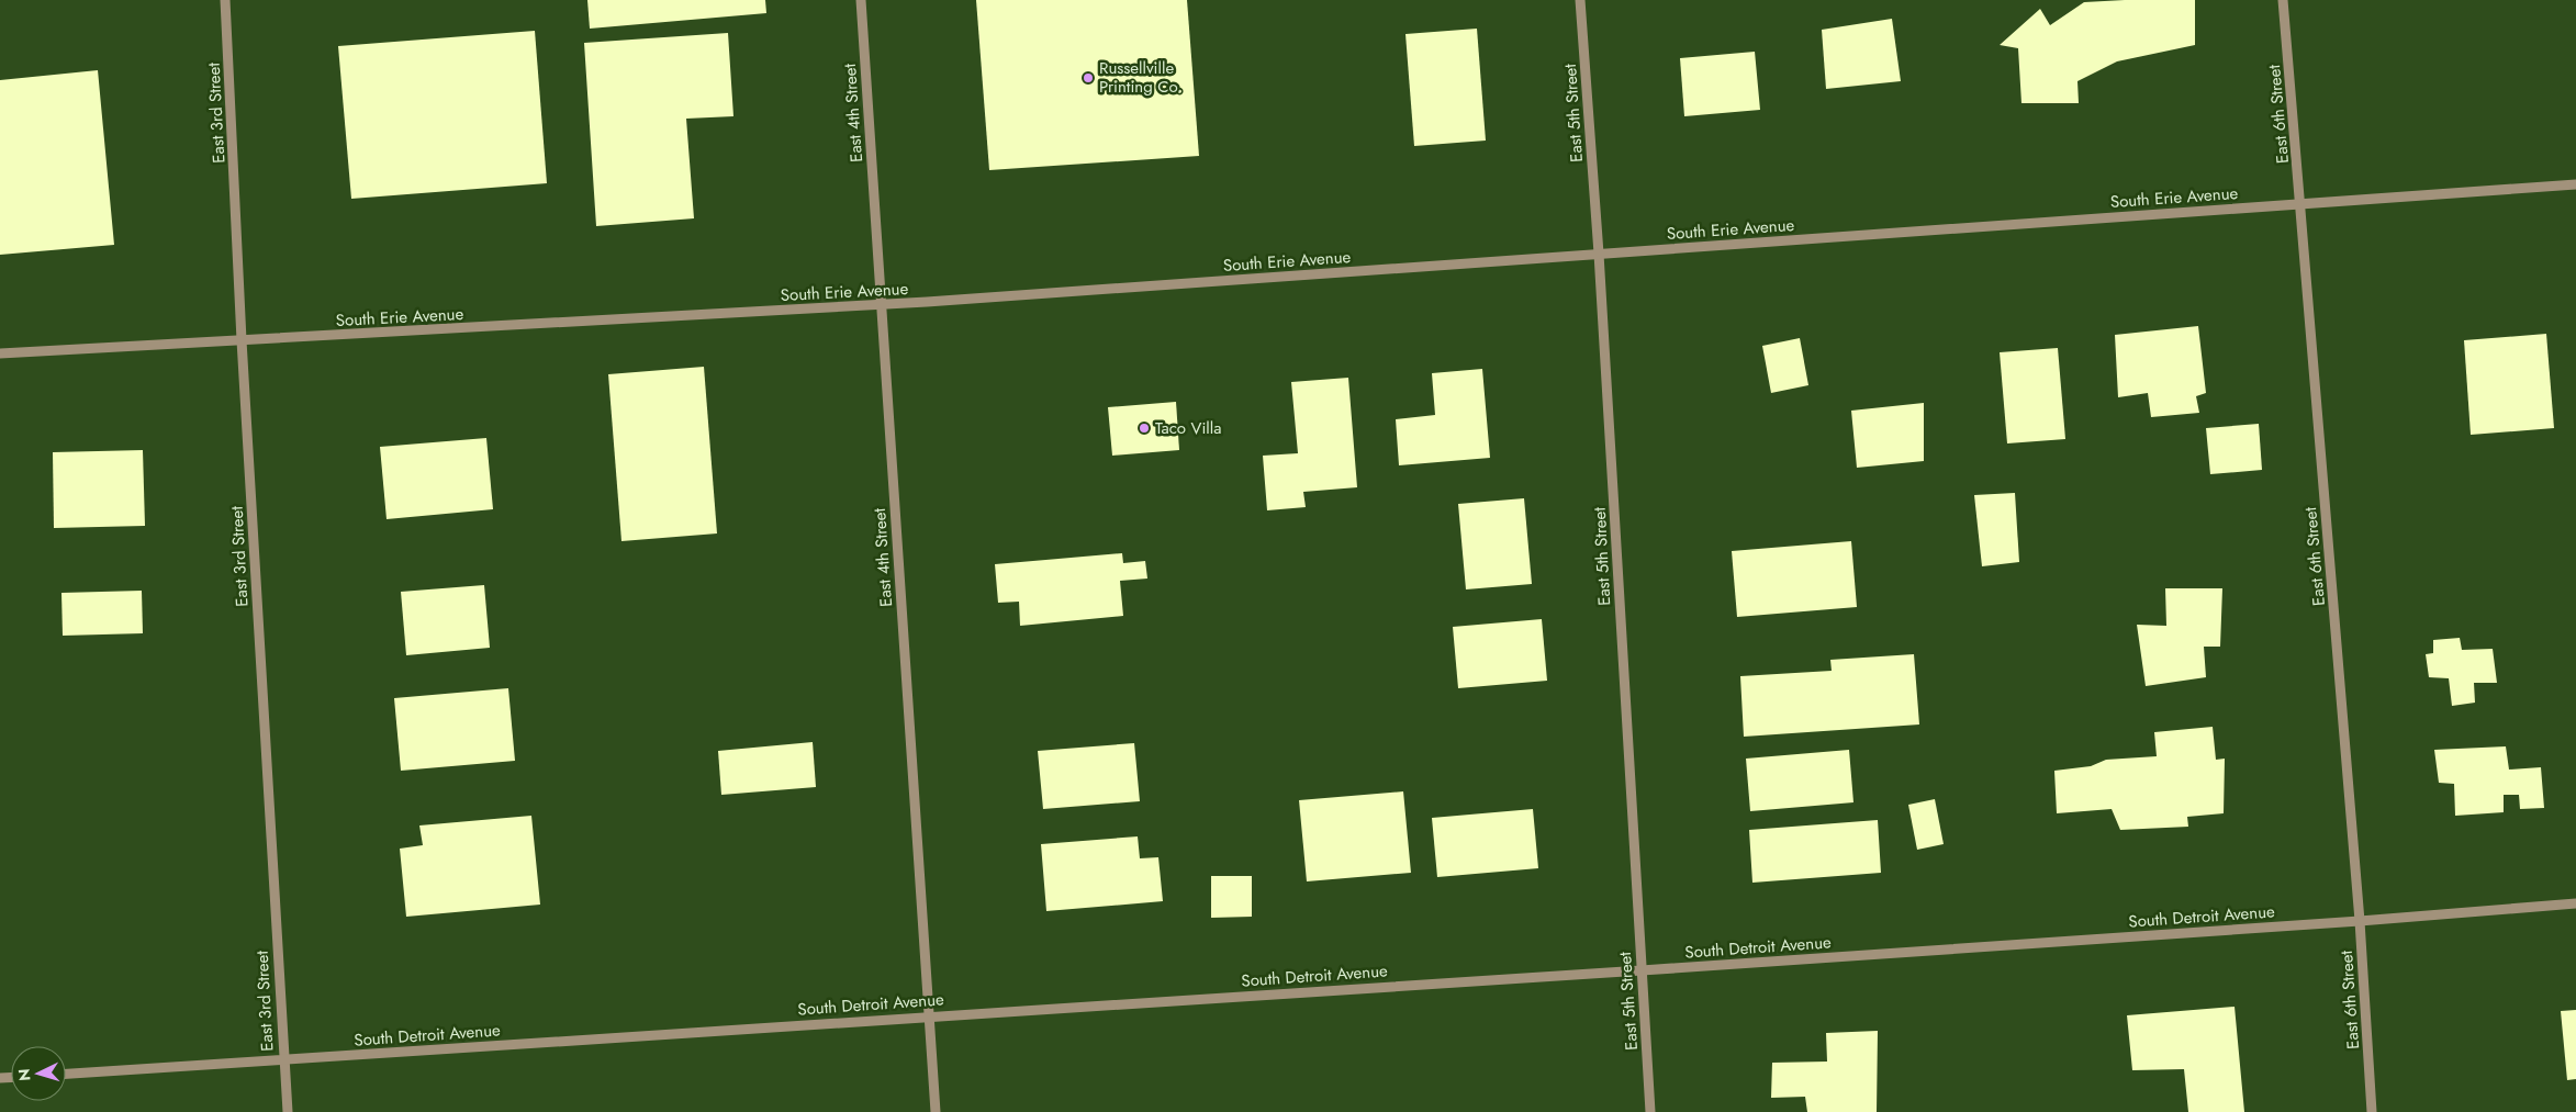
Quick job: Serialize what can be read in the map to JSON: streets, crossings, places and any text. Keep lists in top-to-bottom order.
{
  "streets": {
    "street": [
      "East 3rd Street",
      "East 4th Street",
      "East 5th Street",
      "East 6th Street",
      "South Erie Avenue",
      "South Detroit Avenue"
    ]
  },
  "crossings": [
    ["East 3rd Street", "South Erie Avenue"],
    ["East 3rd Street", "South Detroit Avenue"],
    ["East 4th Street", "South Erie Avenue"],
    ["East 4th Street", "South Detroit Avenue"],
    ["East 5th Street", "South Erie Avenue"],
    ["East 5th Street", "South Detroit Avenue"],
    ["East 6th Street", "South Erie Avenue"],
    ["East 6th Street", "South Detroit Avenue"]
  ],
  "places": ["Russellville Printing Co.", "Taco Villa"],
  "north": "left"
}
